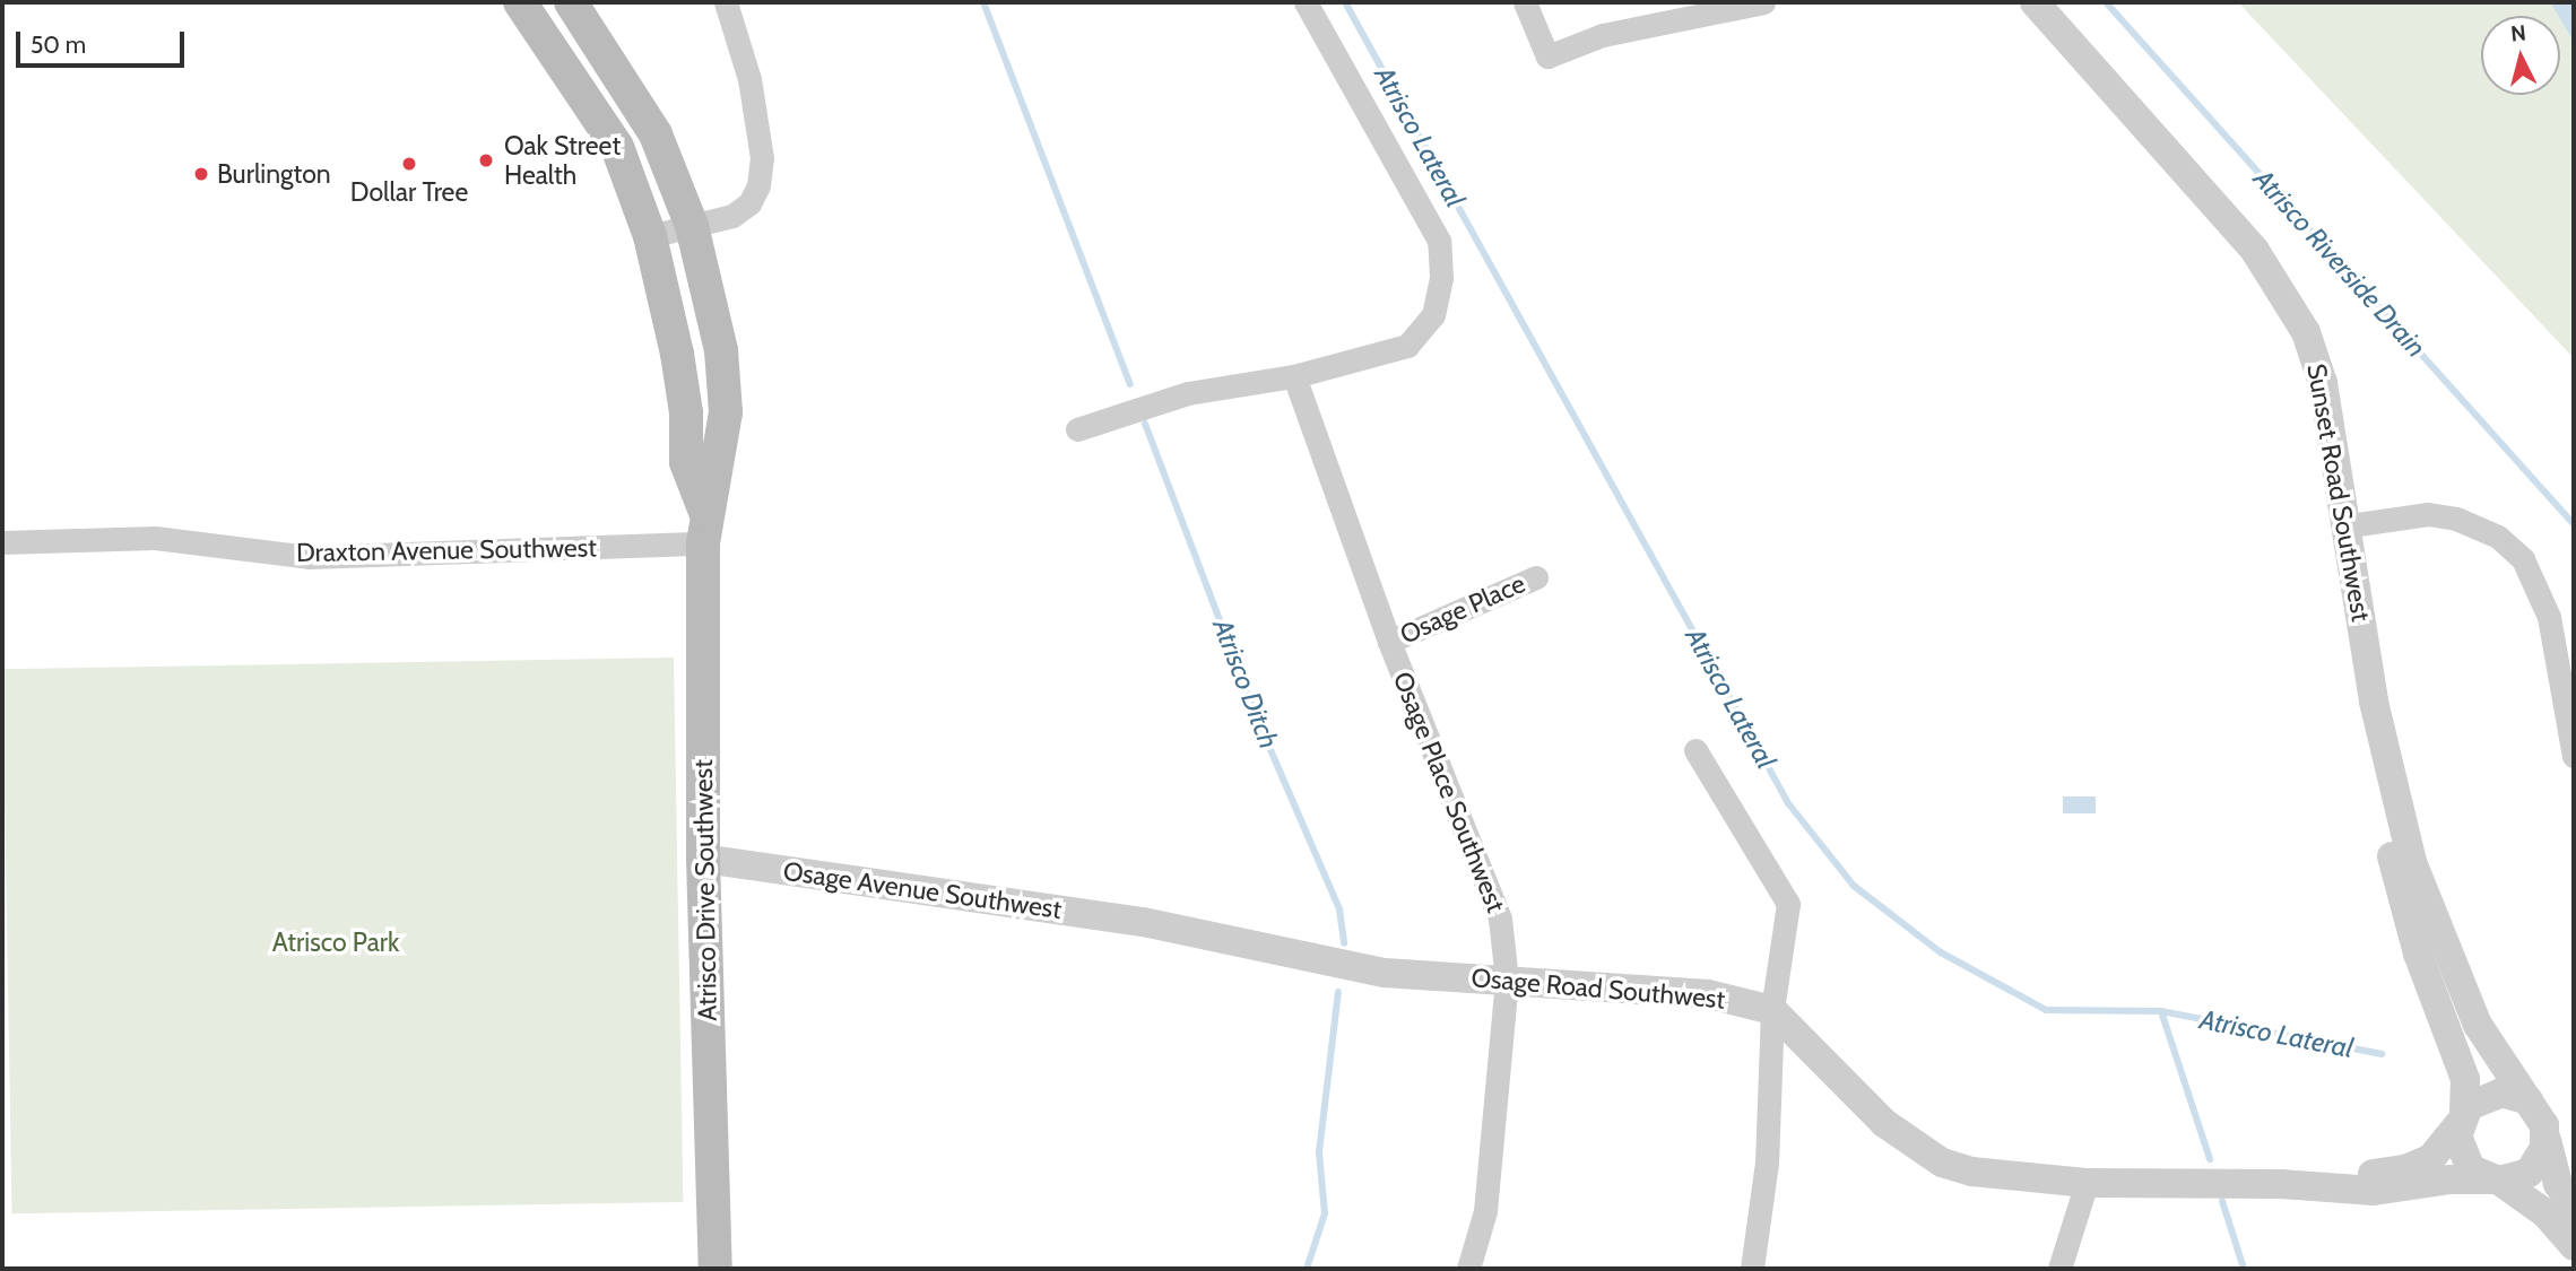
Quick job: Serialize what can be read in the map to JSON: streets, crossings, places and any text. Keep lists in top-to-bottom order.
{
  "streets": {
    "main road": ["Atrisco Drive Southwest"],
    "street": [
      "Sunset Road Southwest",
      "Draxton Avenue Southwest",
      "Osage Place",
      "Osage Place Southwest",
      "Osage Avenue Southwest",
      "Osage Road Southwest"
    ]
  },
  "crossings": [
    ["Draxton Avenue Southwest", "Atrisco Drive Southwest"],
    ["Osage Place", "Osage Place Southwest"],
    ["Osage Place Southwest", "Osage Road Southwest"],
    ["Atrisco Drive Southwest", "Osage Avenue Southwest"],
    ["Osage Avenue Southwest", "Osage Road Southwest"]
  ],
  "water": ["Atrisco Lateral", "Atrisco Riverside Drain", "Atrisco Ditch"],
  "parks": ["Atrisco Park"],
  "places": ["Oak Street Health", "Dollar Tree", "Burlington"],
  "scale_bar": "50 m",
  "north": "top"
}
